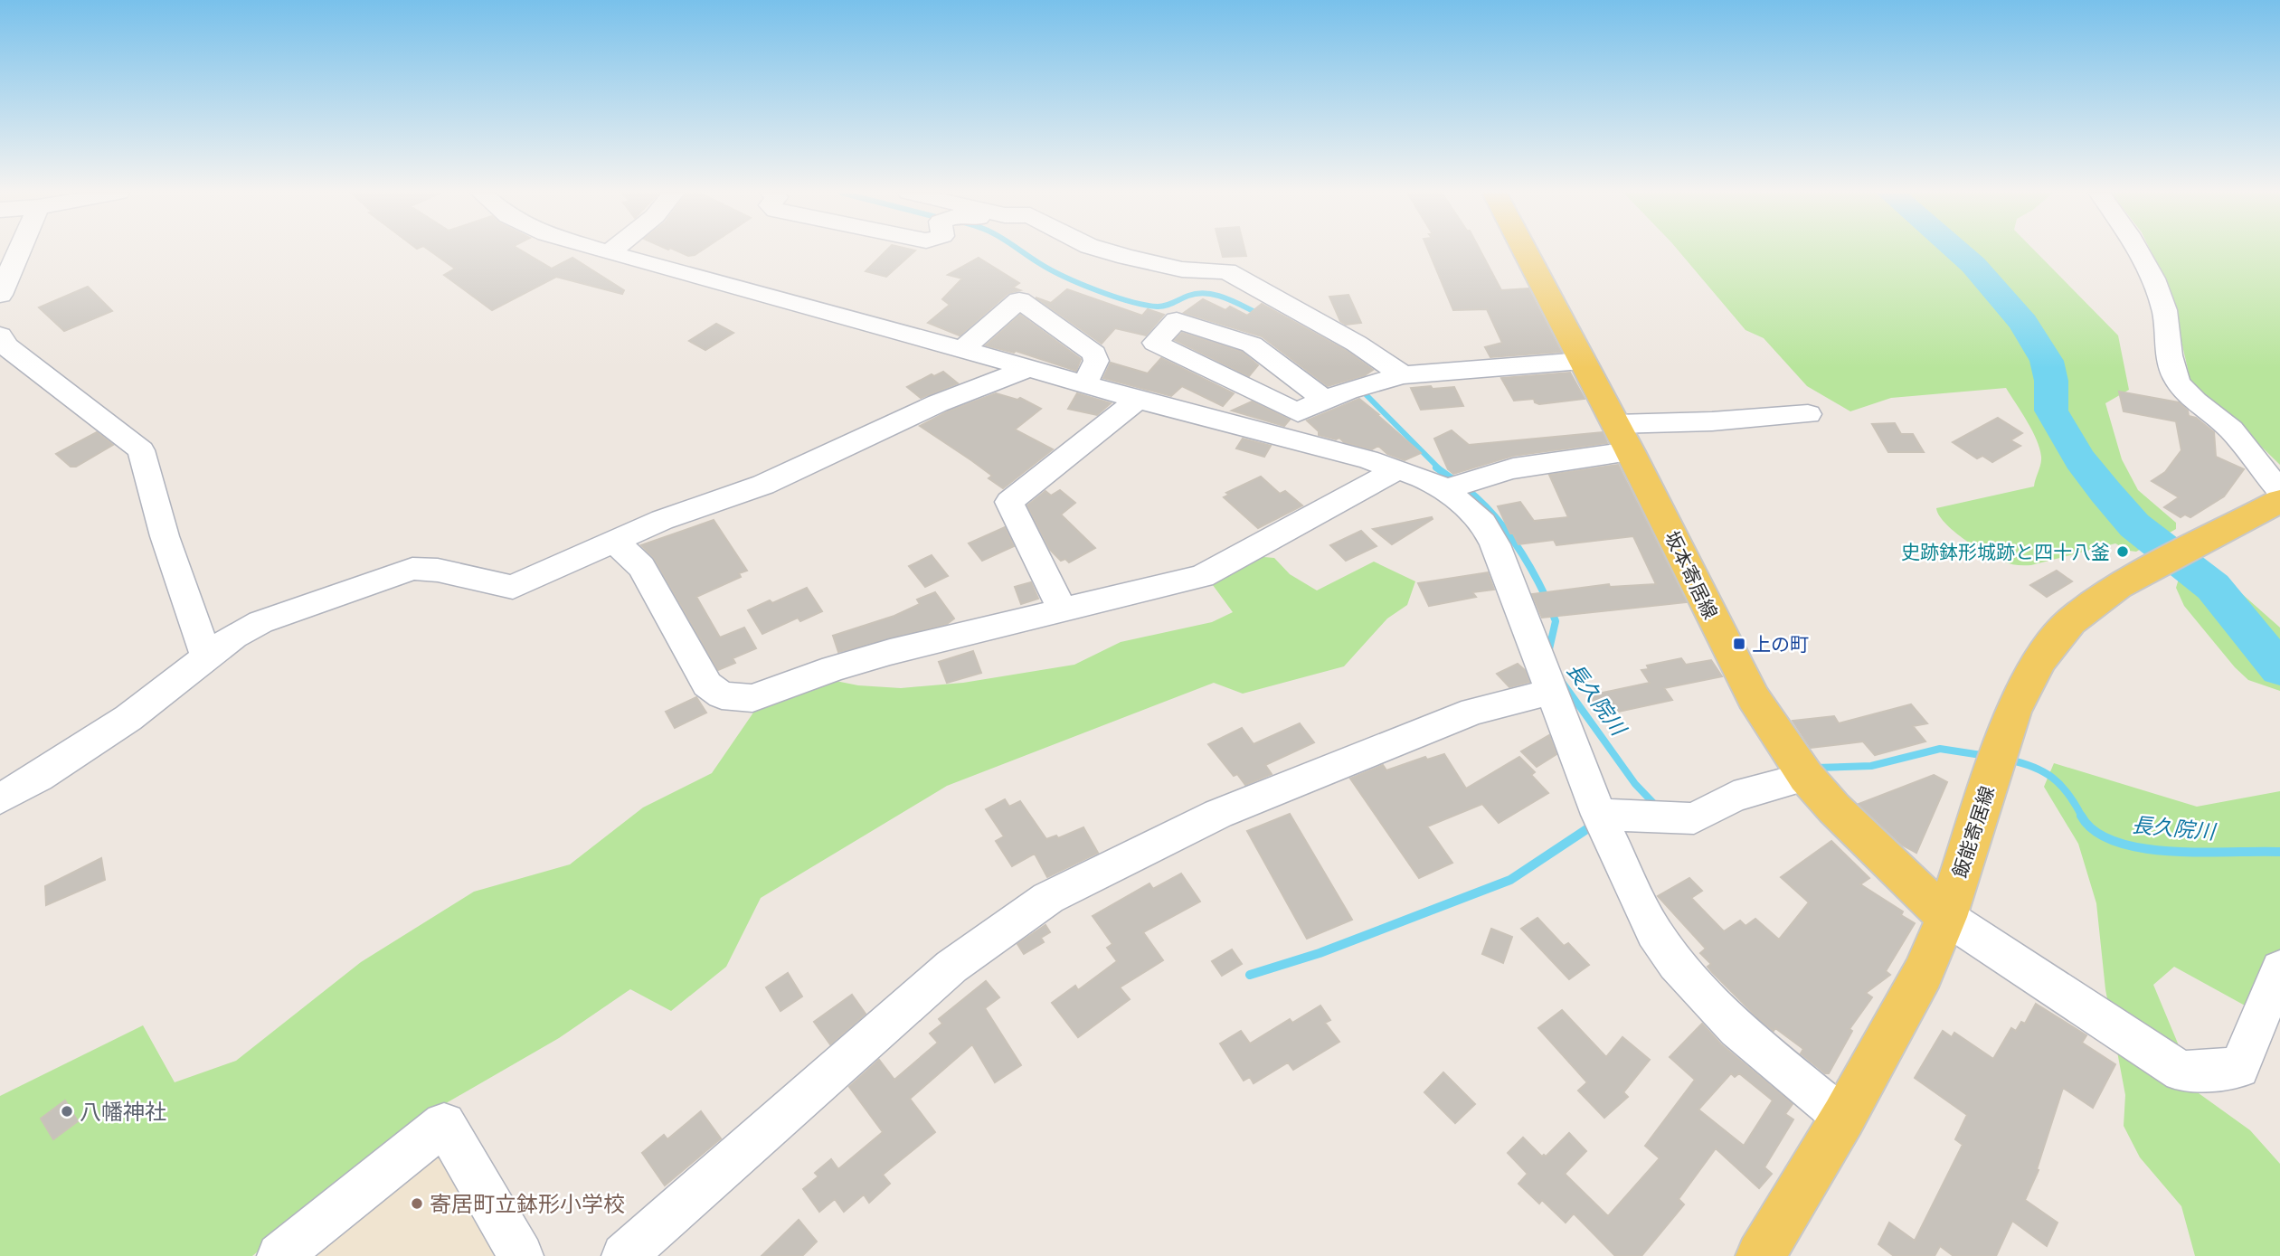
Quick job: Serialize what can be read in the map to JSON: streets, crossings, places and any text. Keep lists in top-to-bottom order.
{
  "streets": {
    "main road": ["坂本寄居線", "飯能寄居線"]
  },
  "crossings": [
    ["坂本寄居線", "飯能寄居線"]
  ],
  "water": ["長久院川"],
  "places": {
    "other": ["史跡鉢形城跡と四十八釜", "八幡神社", "寄居町立鉢形小学校"],
    "transit": ["上の町"]
  }
}
